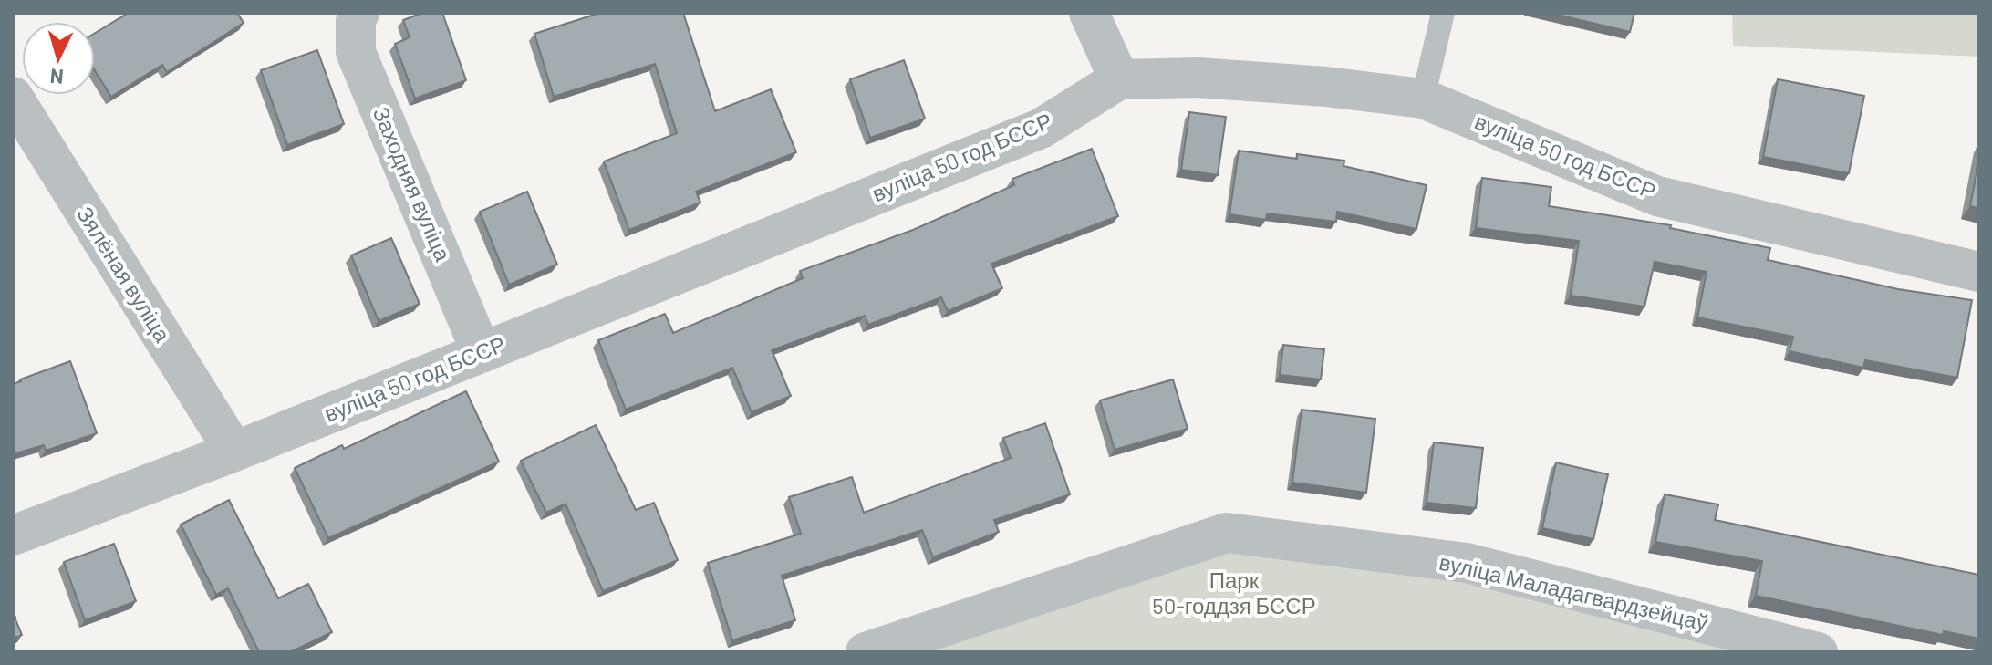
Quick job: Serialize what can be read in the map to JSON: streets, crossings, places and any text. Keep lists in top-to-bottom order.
{
  "streets": {
    "street": [
      "вуліца 50 год БССР",
      "Заходняя вуліца",
      "Зялёная вуліца",
      "вуліца Маладагвардзейцаў"
    ]
  },
  "crossings": [
    ["вуліца 50 год БССР", "Заходняя вуліца"],
    ["вуліца 50 год БССР", "Зялёная вуліца"]
  ],
  "parks": ["Парк 50-годдзя БССР"],
  "north": "bottom"
}
